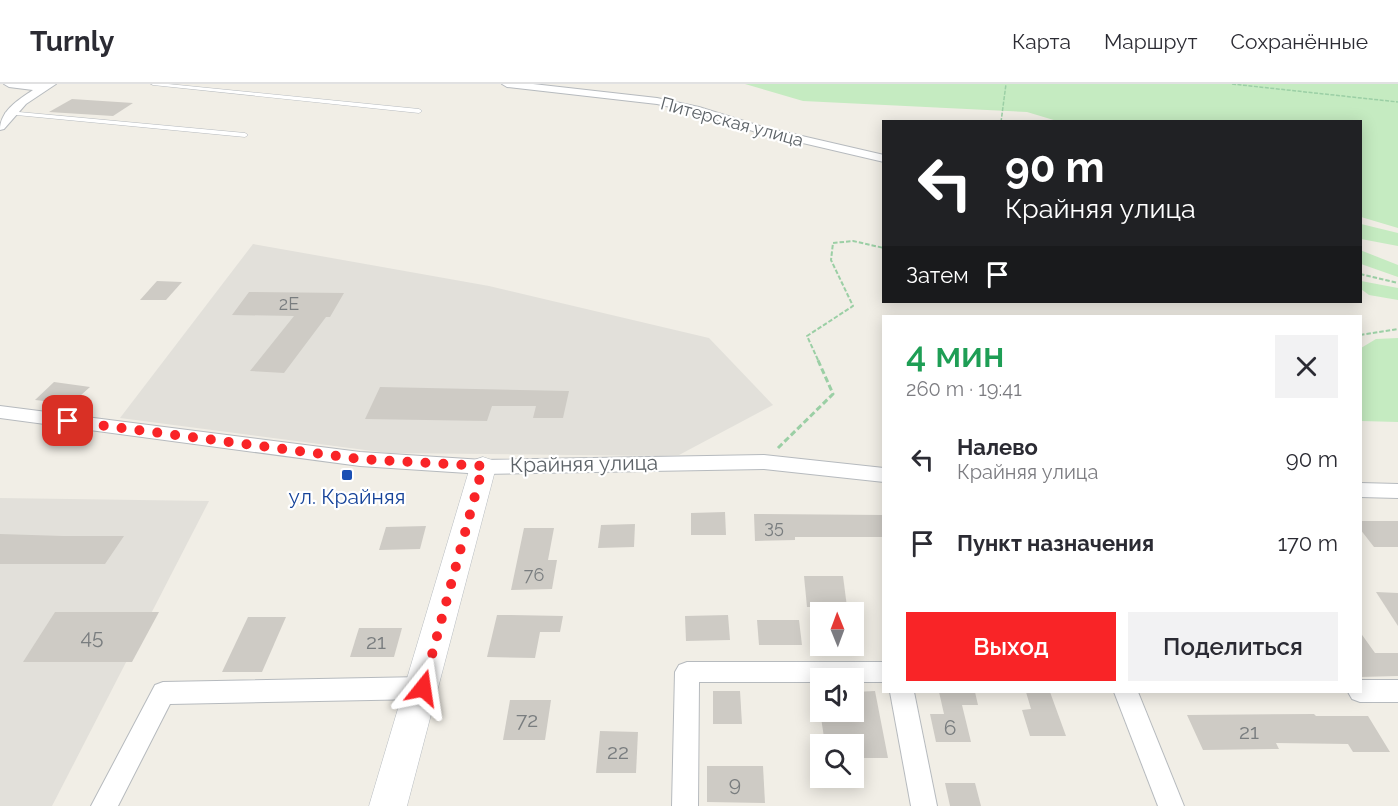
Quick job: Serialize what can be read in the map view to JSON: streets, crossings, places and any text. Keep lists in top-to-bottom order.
{
  "streets": {
    "street": ["Питерская улица", "Крайняя улица"]
  },
  "places": {
    "transit": ["ул. Крайняя"]
  },
  "house_numbers": [
    "2Е",
    "35",
    "76",
    "45",
    "21",
    "72",
    "6",
    "21",
    "22",
    "9"
  ],
  "north": "top",
  "page": {
    "header": "Turnly",
    "nav": ["Карта", "Маршрут", "Сохранённые"],
    "turn": ["90 m", "Крайняя улица"],
    "then": "Затем",
    "heading": ["4 мин", "260 m · 19:41"],
    "list": [
      {
        "name": "Налево",
        "note": "Крайняя улица",
        "value": "90 m"
      },
      {
        "name": "Пункт назначения",
        "value": "170 m"
      }
    ],
    "buttons": ["Выход", "Поделиться"]
  }
}
